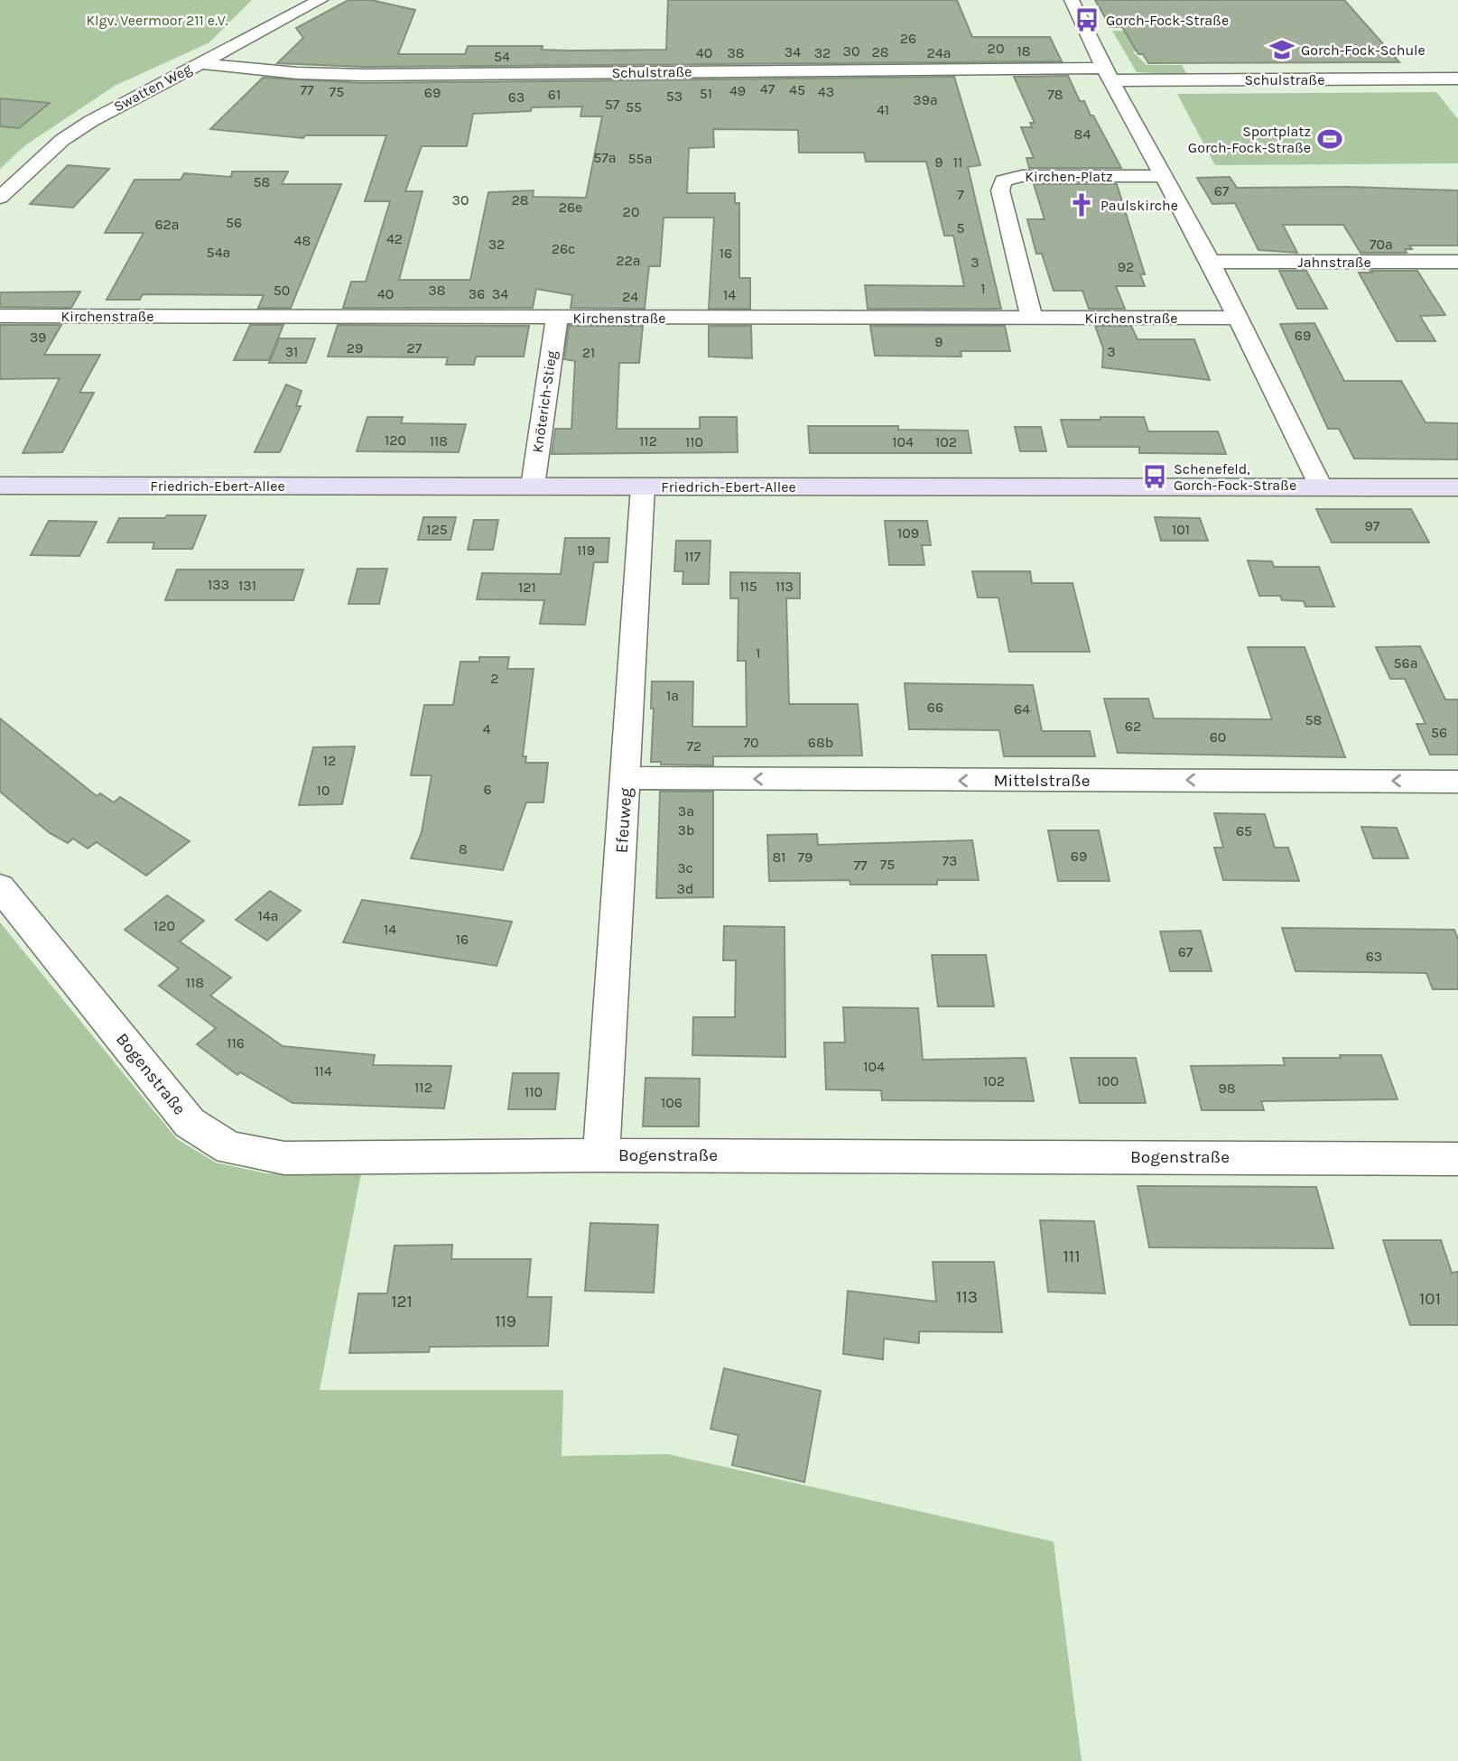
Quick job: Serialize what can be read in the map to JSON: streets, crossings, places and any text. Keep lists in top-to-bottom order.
{
  "streets": {
    "street": [
      "Schulstraße",
      "Swatten Weg",
      "Kirchen-Platz",
      "Jahnstraße",
      "Kirchenstraße",
      "Knöterich-Stieg",
      "Friedrich-Ebert-Allee",
      "Mittelstraße",
      "Efeuweg",
      "Bogenstraße"
    ]
  },
  "crossings": [
    ["Schulstraße", "Swatten Weg"],
    ["Kirchen-Platz", "Kirchenstraße"],
    ["Kirchenstraße", "Knöterich-Stieg"],
    ["Knöterich-Stieg", "Friedrich-Ebert-Allee"],
    ["Friedrich-Ebert-Allee", "Efeuweg"],
    ["Mittelstraße", "Efeuweg"],
    ["Efeuweg", "Bogenstraße"]
  ],
  "one_way": ["Mittelstraße"],
  "parks": ["Klgv. Veermoor 211 e.V."],
  "places": {
    "bus stop": ["Gorch-Fock-Straße", "Schenefeld, Gorch-Fock-Straße"],
    "school or university": ["Gorch-Fock-Schule"],
    "sports": ["Sportplatz Gorch-Fock-Straße"],
    "church": ["Paulskirche"]
  },
  "house_numbers": [
    "26",
    "20",
    "30",
    "18",
    "34",
    "28",
    "40",
    "38",
    "32",
    "24a",
    "54",
    "47",
    "77",
    "45",
    "49",
    "75",
    "43",
    "69",
    "51",
    "61",
    "78",
    "53",
    "63",
    "39a",
    "57",
    "55",
    "41",
    "84",
    "57a",
    "55a",
    "9",
    "11",
    "58",
    "67",
    "7",
    "30",
    "28",
    "26e",
    "20",
    "56",
    "62a",
    "5",
    "42",
    "48",
    "32",
    "70a",
    "26c",
    "54a",
    "16",
    "22a",
    "3",
    "92",
    "1",
    "50",
    "38",
    "40",
    "36",
    "34",
    "14",
    "24",
    "69",
    "39",
    "9",
    "29",
    "27",
    "31",
    "3",
    "21",
    "120",
    "118",
    "112",
    "110",
    "104",
    "102",
    "97",
    "125",
    "101",
    "109",
    "119",
    "117",
    "133",
    "131",
    "115",
    "113",
    "121",
    "1",
    "56a",
    "2",
    "1a",
    "66",
    "64",
    "58",
    "62",
    "4",
    "56",
    "60",
    "70",
    "68b",
    "72",
    "12",
    "6",
    "10",
    "3a",
    "3b",
    "65",
    "8",
    "69",
    "81",
    "79",
    "73",
    "75",
    "77",
    "3c",
    "3d",
    "14a",
    "120",
    "14",
    "16",
    "67",
    "63",
    "118",
    "116",
    "104",
    "114",
    "102",
    "100",
    "112",
    "98",
    "110",
    "106",
    "111",
    "113",
    "101",
    "121",
    "119"
  ]
}
